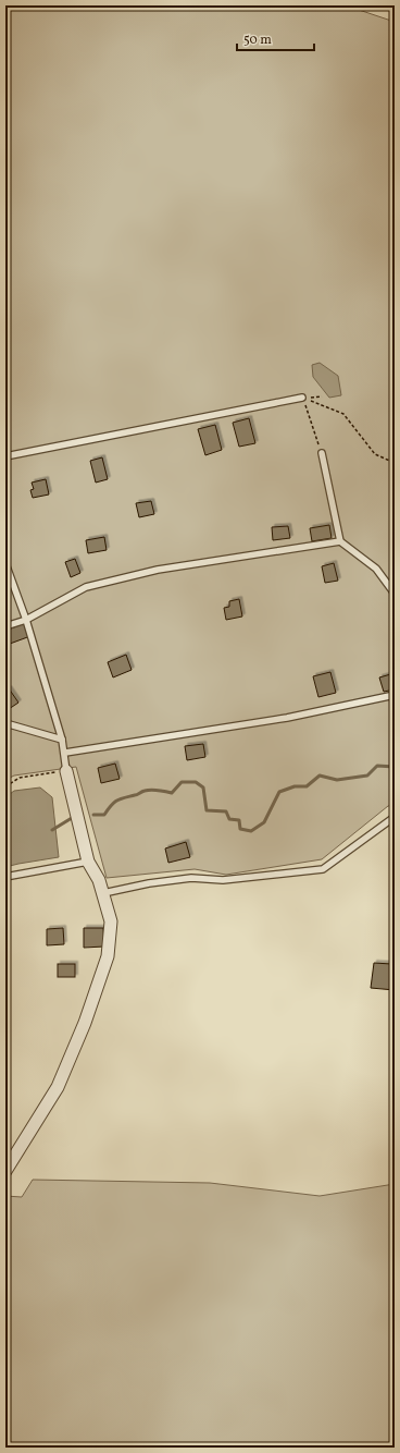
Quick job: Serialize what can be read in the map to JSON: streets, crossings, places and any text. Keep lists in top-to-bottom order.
{
  "scale_bar": "50 m"
}
